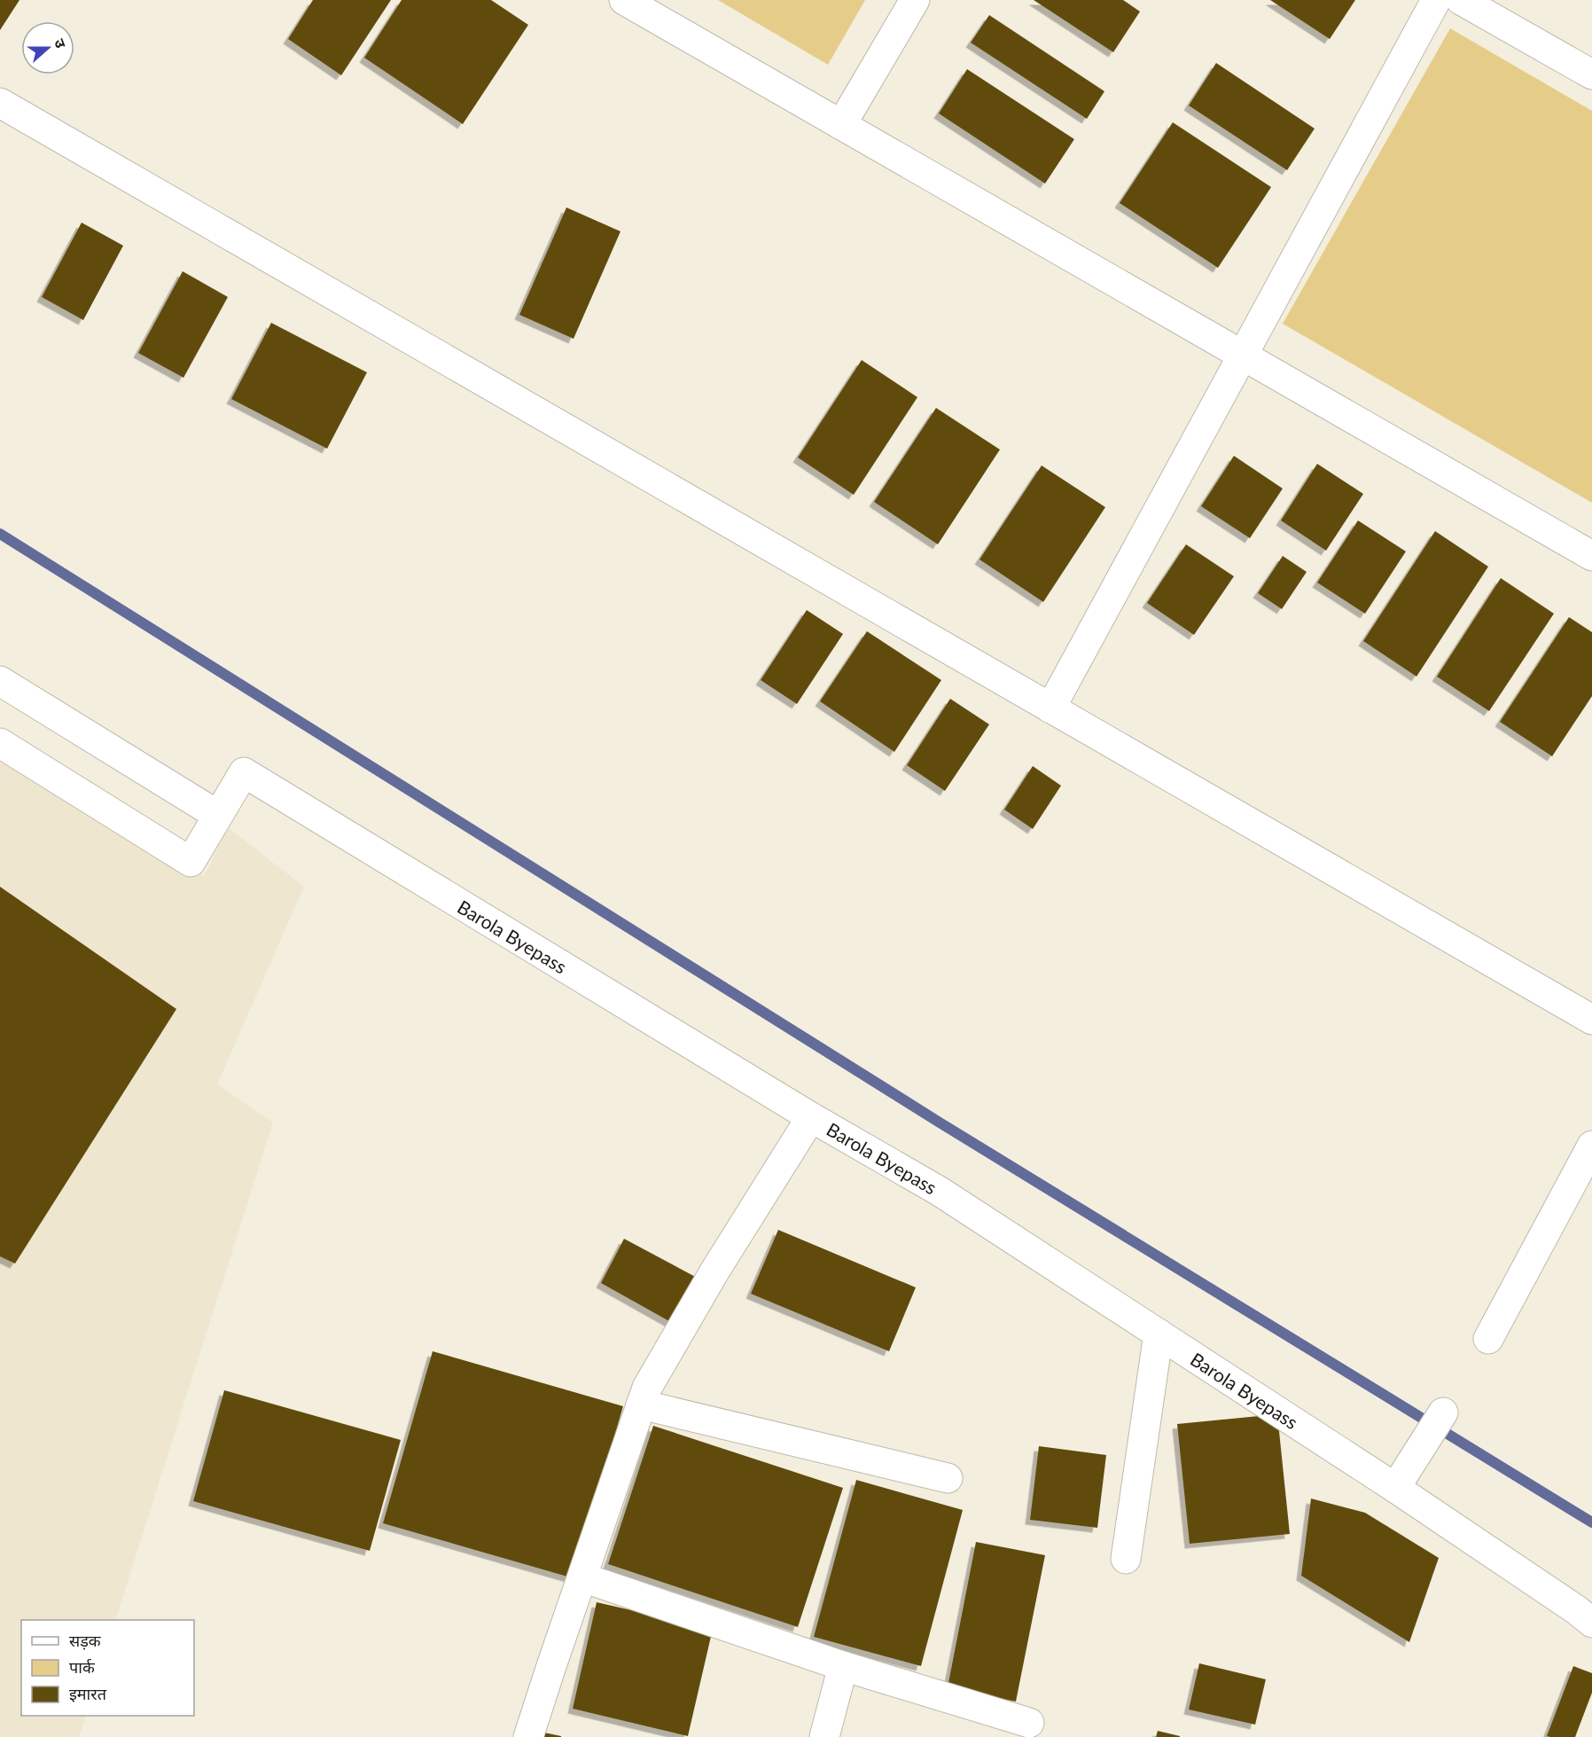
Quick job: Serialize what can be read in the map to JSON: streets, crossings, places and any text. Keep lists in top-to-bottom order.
{
  "streets": {
    "street": ["Barola Byepass"]
  },
  "legend": ["सड़क", "पार्क", "इमारत"],
  "north": "right"
}
